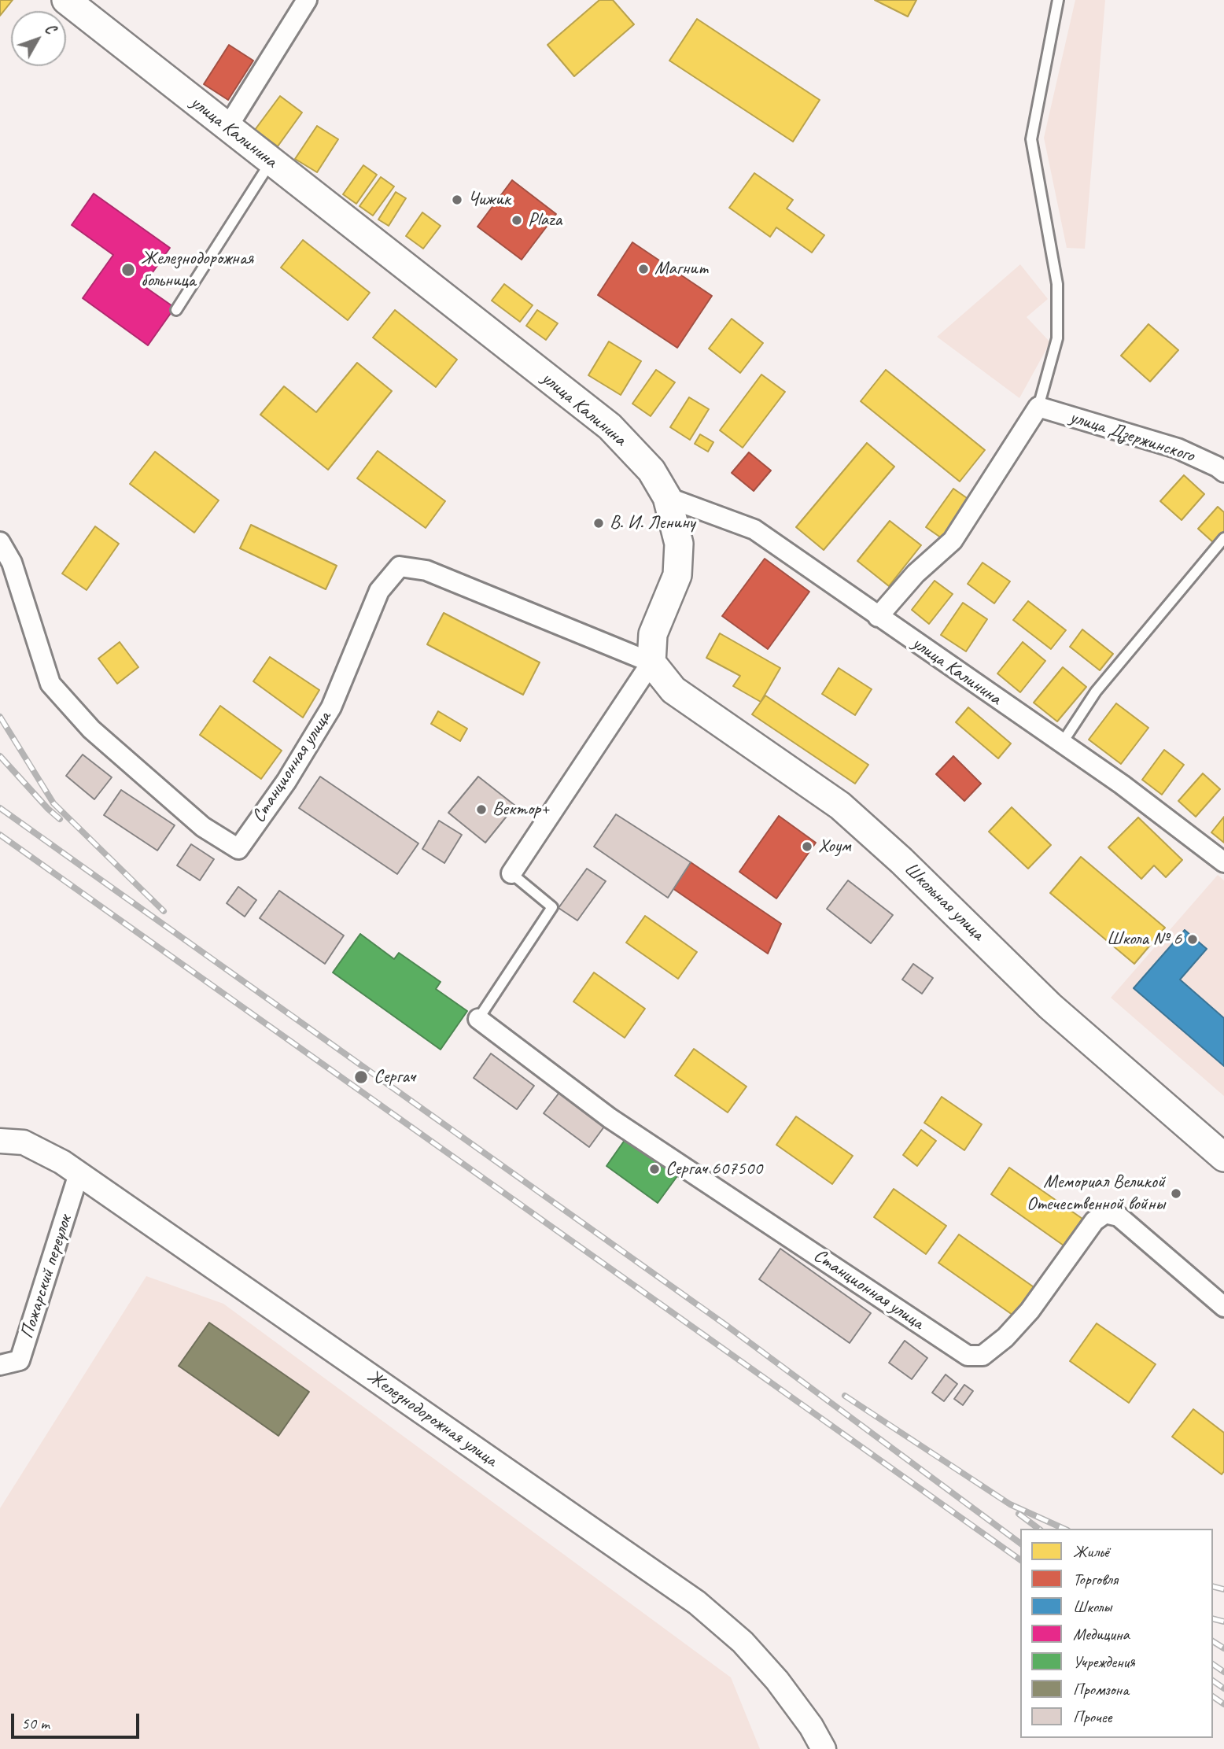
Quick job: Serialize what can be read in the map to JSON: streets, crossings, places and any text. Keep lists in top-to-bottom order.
{
  "streets": {
    "main road": ["улица Калинина", "Школьная улица"],
    "street": [
      "улица Дзержинского",
      "Станционная улица",
      "Пожарский переулок",
      "Железнодорожная улица"
    ]
  },
  "crossings": [
    ["Станционная улица", "Школьная улица"],
    ["Пожарский переулок", "Железнодорожная улица"]
  ],
  "places": [
    "Чижик",
    "Plaza",
    "Магнит",
    "Железнодорожная больница",
    "В. И. Ленину",
    "Вектор+",
    "Хоум",
    "Школа № 6",
    "Сергач",
    "Сергач 607500",
    "Мемориал Великой Отечественной войны"
  ],
  "legend": [
    "Жильё",
    "Торговля",
    "Школы",
    "Медицина",
    "Учреждения",
    "Промзона",
    "Прочее"
  ],
  "scale_bar": "50 m",
  "north": "top right"
}
